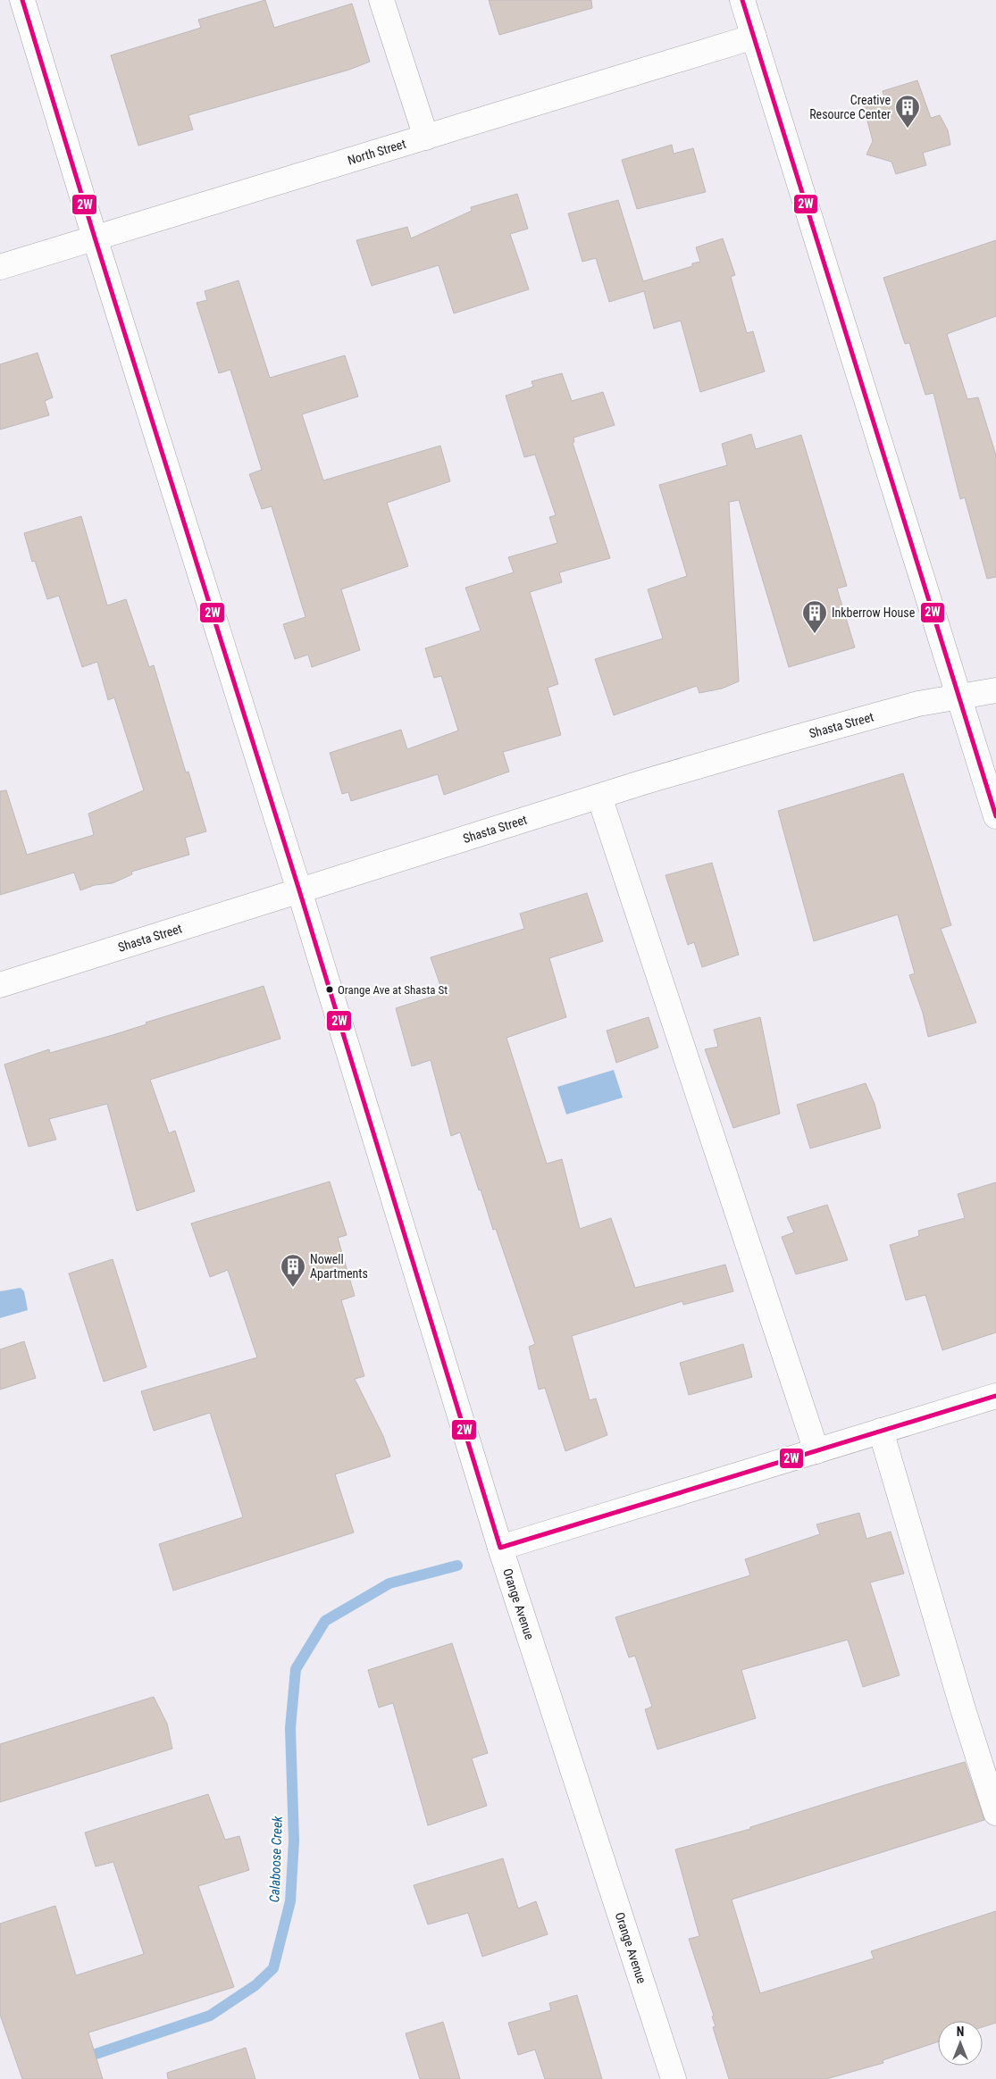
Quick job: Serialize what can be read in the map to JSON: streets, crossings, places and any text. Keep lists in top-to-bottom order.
{
  "streets": {
    "street": ["North Street", "Shasta Street", "Orange Avenue"]
  },
  "crossings": [
    ["North Street", "Orange Avenue"],
    ["Shasta Street", "Orange Avenue"]
  ],
  "water": ["Calaboose Creek"],
  "places": {
    "building": ["Creative Resource Center", "Inkberrow House", "Nowell Apartments"],
    "other": ["Orange Ave at Shasta St"]
  },
  "lines": ["transit line 2W"],
  "north": "top"
}
